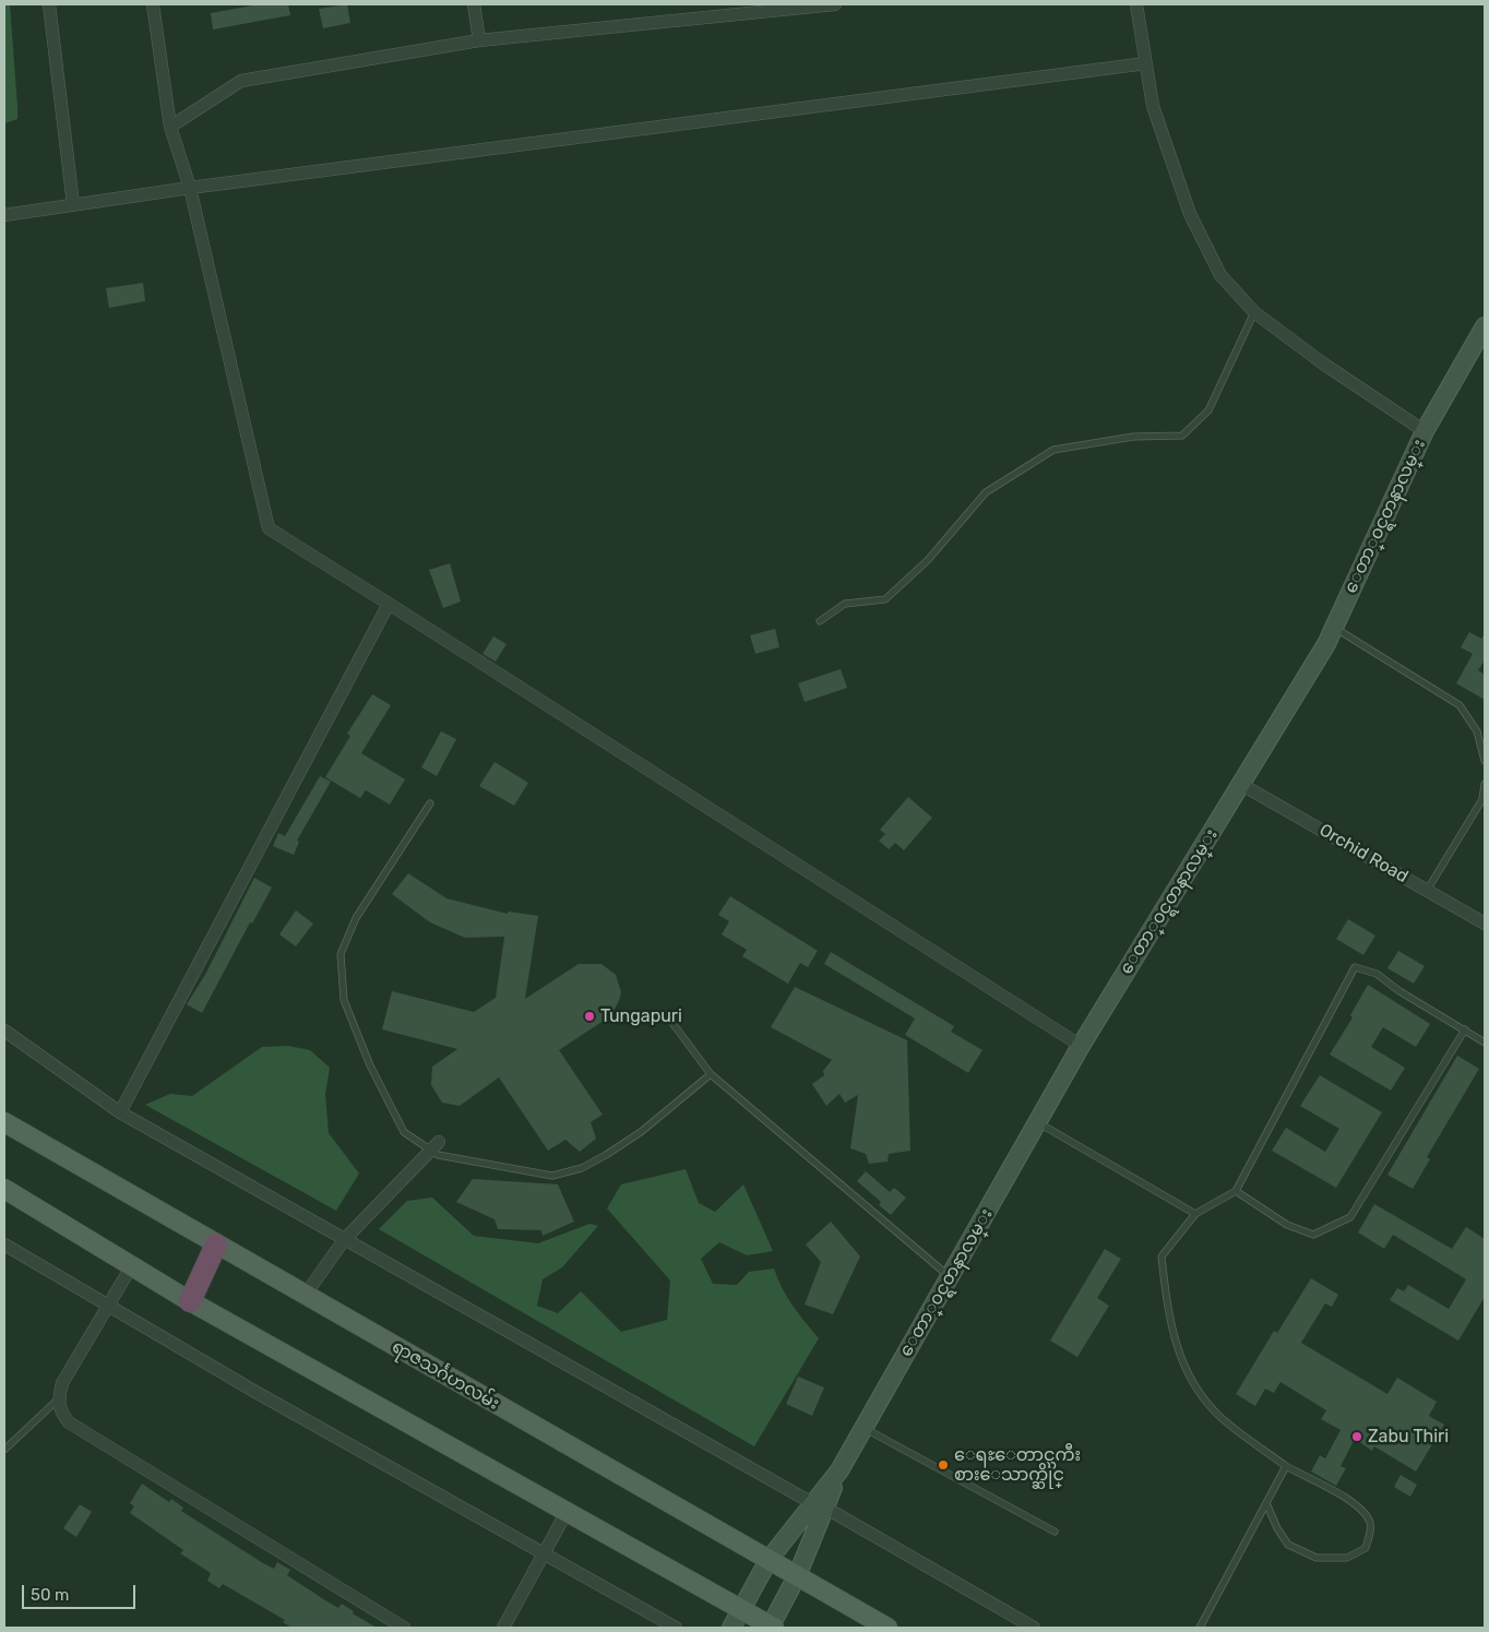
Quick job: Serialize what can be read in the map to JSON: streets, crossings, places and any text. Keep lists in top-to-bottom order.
{
  "streets": {
    "main road": ["ေတာ္၀င္ရတနာလမ္း", "ရာဇသင်္ဂဟလမ်း"],
    "street": ["Orchid Road"]
  },
  "crossings": [
    ["ေတာ္၀င္ရတနာလမ္း", "Orchid Road"],
    ["ေတာ္၀င္ရတနာလမ္း", "ရာဇသင်္ဂဟလမ်း"]
  ],
  "places": ["Tungapuri", "Zabu Thiri", "ေရႊေတာင္ႀကီး စားေသာက္ဆိုင္"],
  "scale_bar": "50 m"
}
